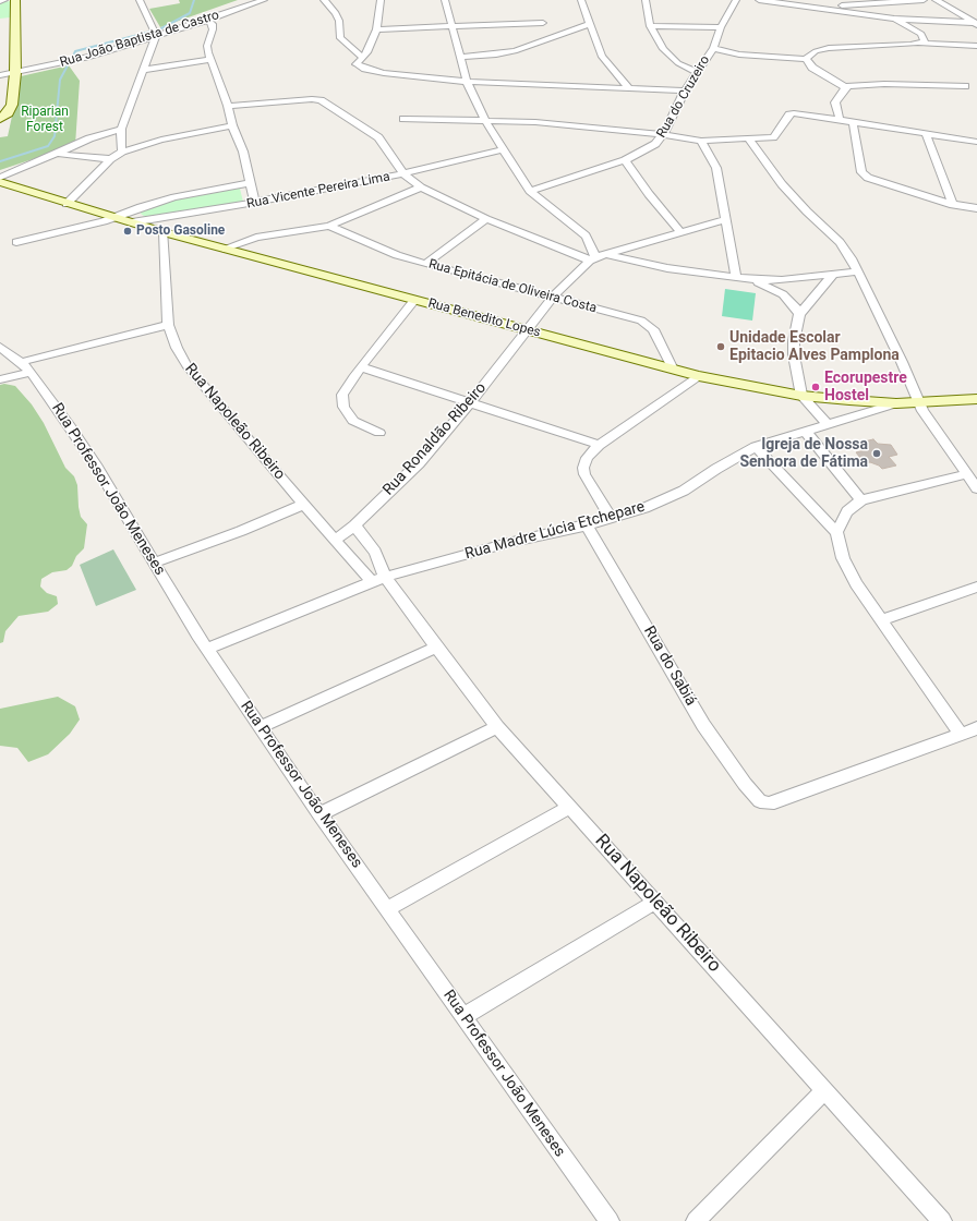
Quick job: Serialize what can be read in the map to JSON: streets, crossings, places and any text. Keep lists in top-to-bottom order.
{
  "streets": {
    "main road": ["Rua Benedito Lopes"],
    "street": [
      "Rua João Baptista de Castro",
      "Rua do Cruzeiro",
      "Rua Vicente Pereira Lima",
      "Rua Epitácia de Oliveira Costa",
      "Rua Napoleão Ribeiro",
      "Rua Ronaldão Ribeiro",
      "Rua Professor João Meneses",
      "Rua Madre Lúcia Etchepare",
      "Rua do Sabiá"
    ]
  },
  "crossings": [
    ["Rua Vicente Pereira Lima", "Rua Benedito Lopes"],
    ["Rua Epitácia de Oliveira Costa", "Rua Benedito Lopes"],
    ["Rua Epitácia de Oliveira Costa", "Rua Ronaldão Ribeiro"],
    ["Rua Benedito Lopes", "Rua Napoleão Ribeiro"],
    ["Rua Benedito Lopes", "Rua Ronaldão Ribeiro"],
    ["Rua Benedito Lopes", "Rua Madre Lúcia Etchepare"],
    ["Rua Napoleão Ribeiro", "Rua Ronaldão Ribeiro"],
    ["Rua Napoleão Ribeiro", "Rua Madre Lúcia Etchepare"],
    ["Rua Professor João Meneses", "Rua Madre Lúcia Etchepare"],
    ["Rua Madre Lúcia Etchepare", "Rua do Sabiá"]
  ],
  "parks": ["Riparian Forest"],
  "places": [
    "Posto Gasoline",
    "Unidade Escolar Epitacio Alves Pamplona",
    "Ecorupestre Hostel",
    "Igreja de Nossa Senhora de Fátima"
  ]
}
